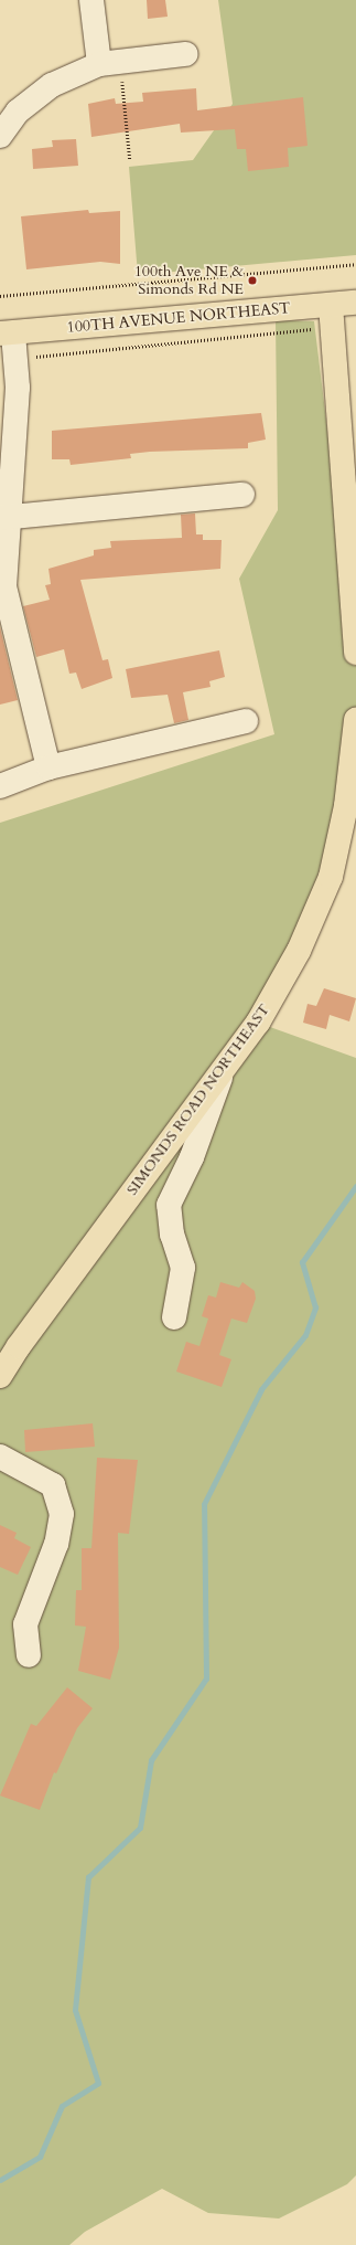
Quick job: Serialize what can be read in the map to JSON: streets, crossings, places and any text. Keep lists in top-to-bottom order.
{
  "streets": {
    "main road": ["100TH AVENUE NORTHEAST", "SIMONDS ROAD NORTHEAST"]
  },
  "places": ["100th Ave NE & Simonds Rd NE"]
}
